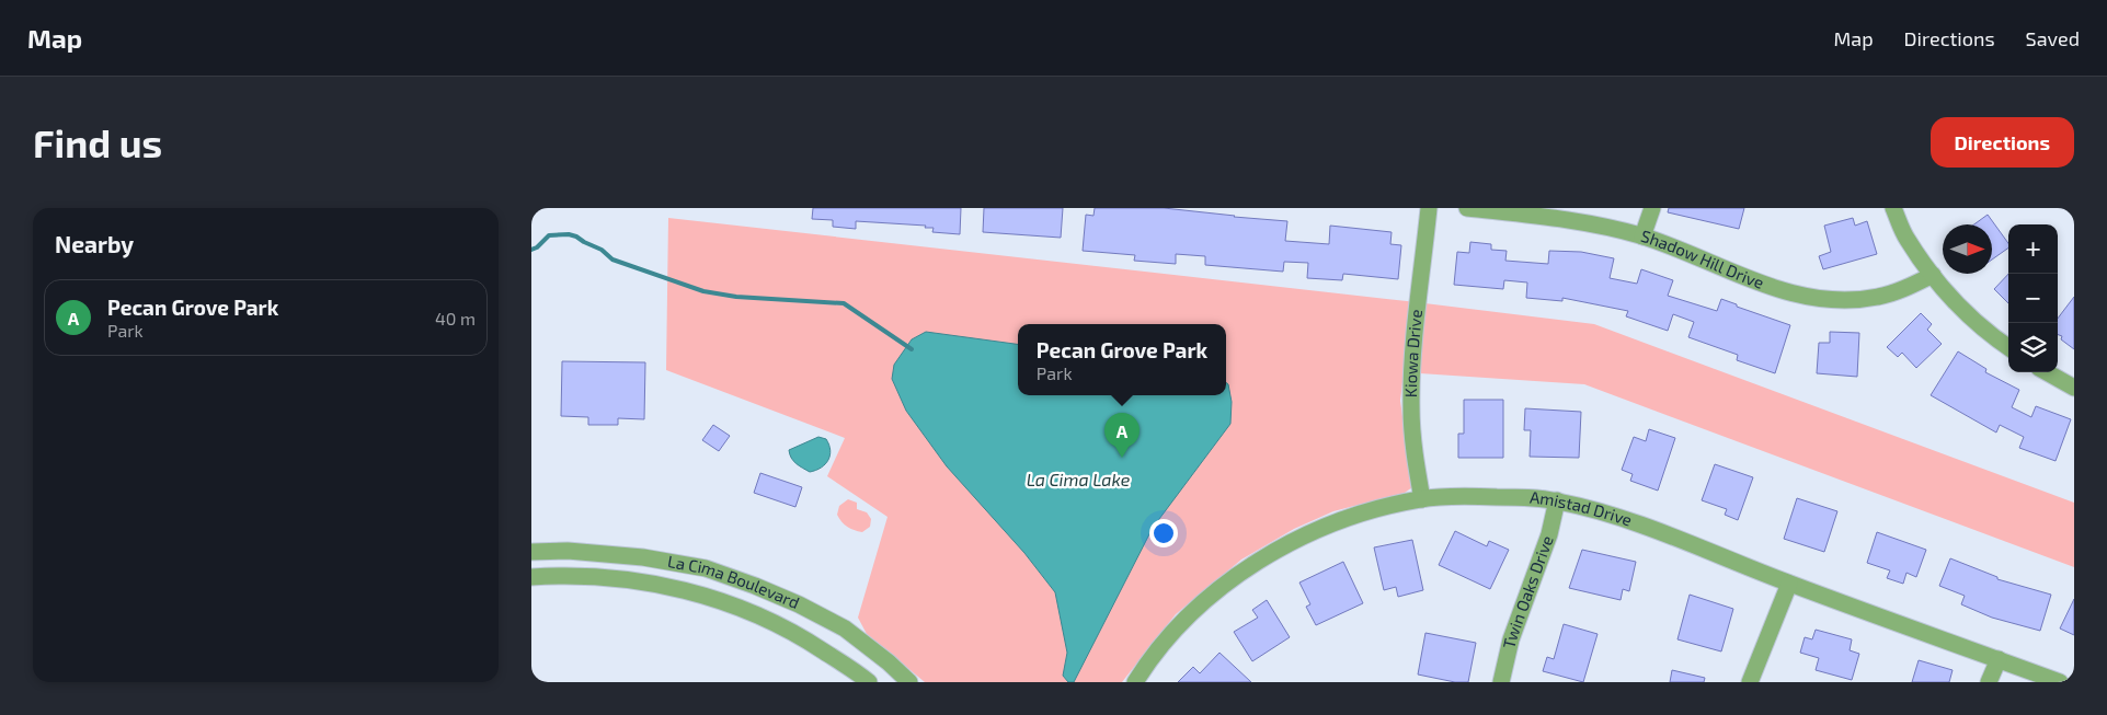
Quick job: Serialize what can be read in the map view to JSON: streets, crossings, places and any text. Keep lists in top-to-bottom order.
{
  "streets": {
    "street": [
      "Shadow Hill Drive",
      "Kiowa Drive",
      "Amistad Drive",
      "La Cima Boulevard",
      "Twin Oaks Drive"
    ]
  },
  "crossings": [
    ["Kiowa Drive", "Amistad Drive"],
    ["Amistad Drive", "Twin Oaks Drive"]
  ],
  "water": ["La Cima Lake"],
  "north": "right",
  "page": {
    "header": "Map",
    "nav": ["Map", "Directions", "Saved"],
    "buttons": "Directions",
    "title": "Find us",
    "heading": "Nearby",
    "map_buttons": ["+", "−"],
    "list": [
      {
        "mark": "A",
        "name": "Pecan Grove Park",
        "note": "Park",
        "value": "40 m"
      }
    ],
    "popup": ["Pecan Grove Park", "Park"],
    "pins": "A"
  }
}
